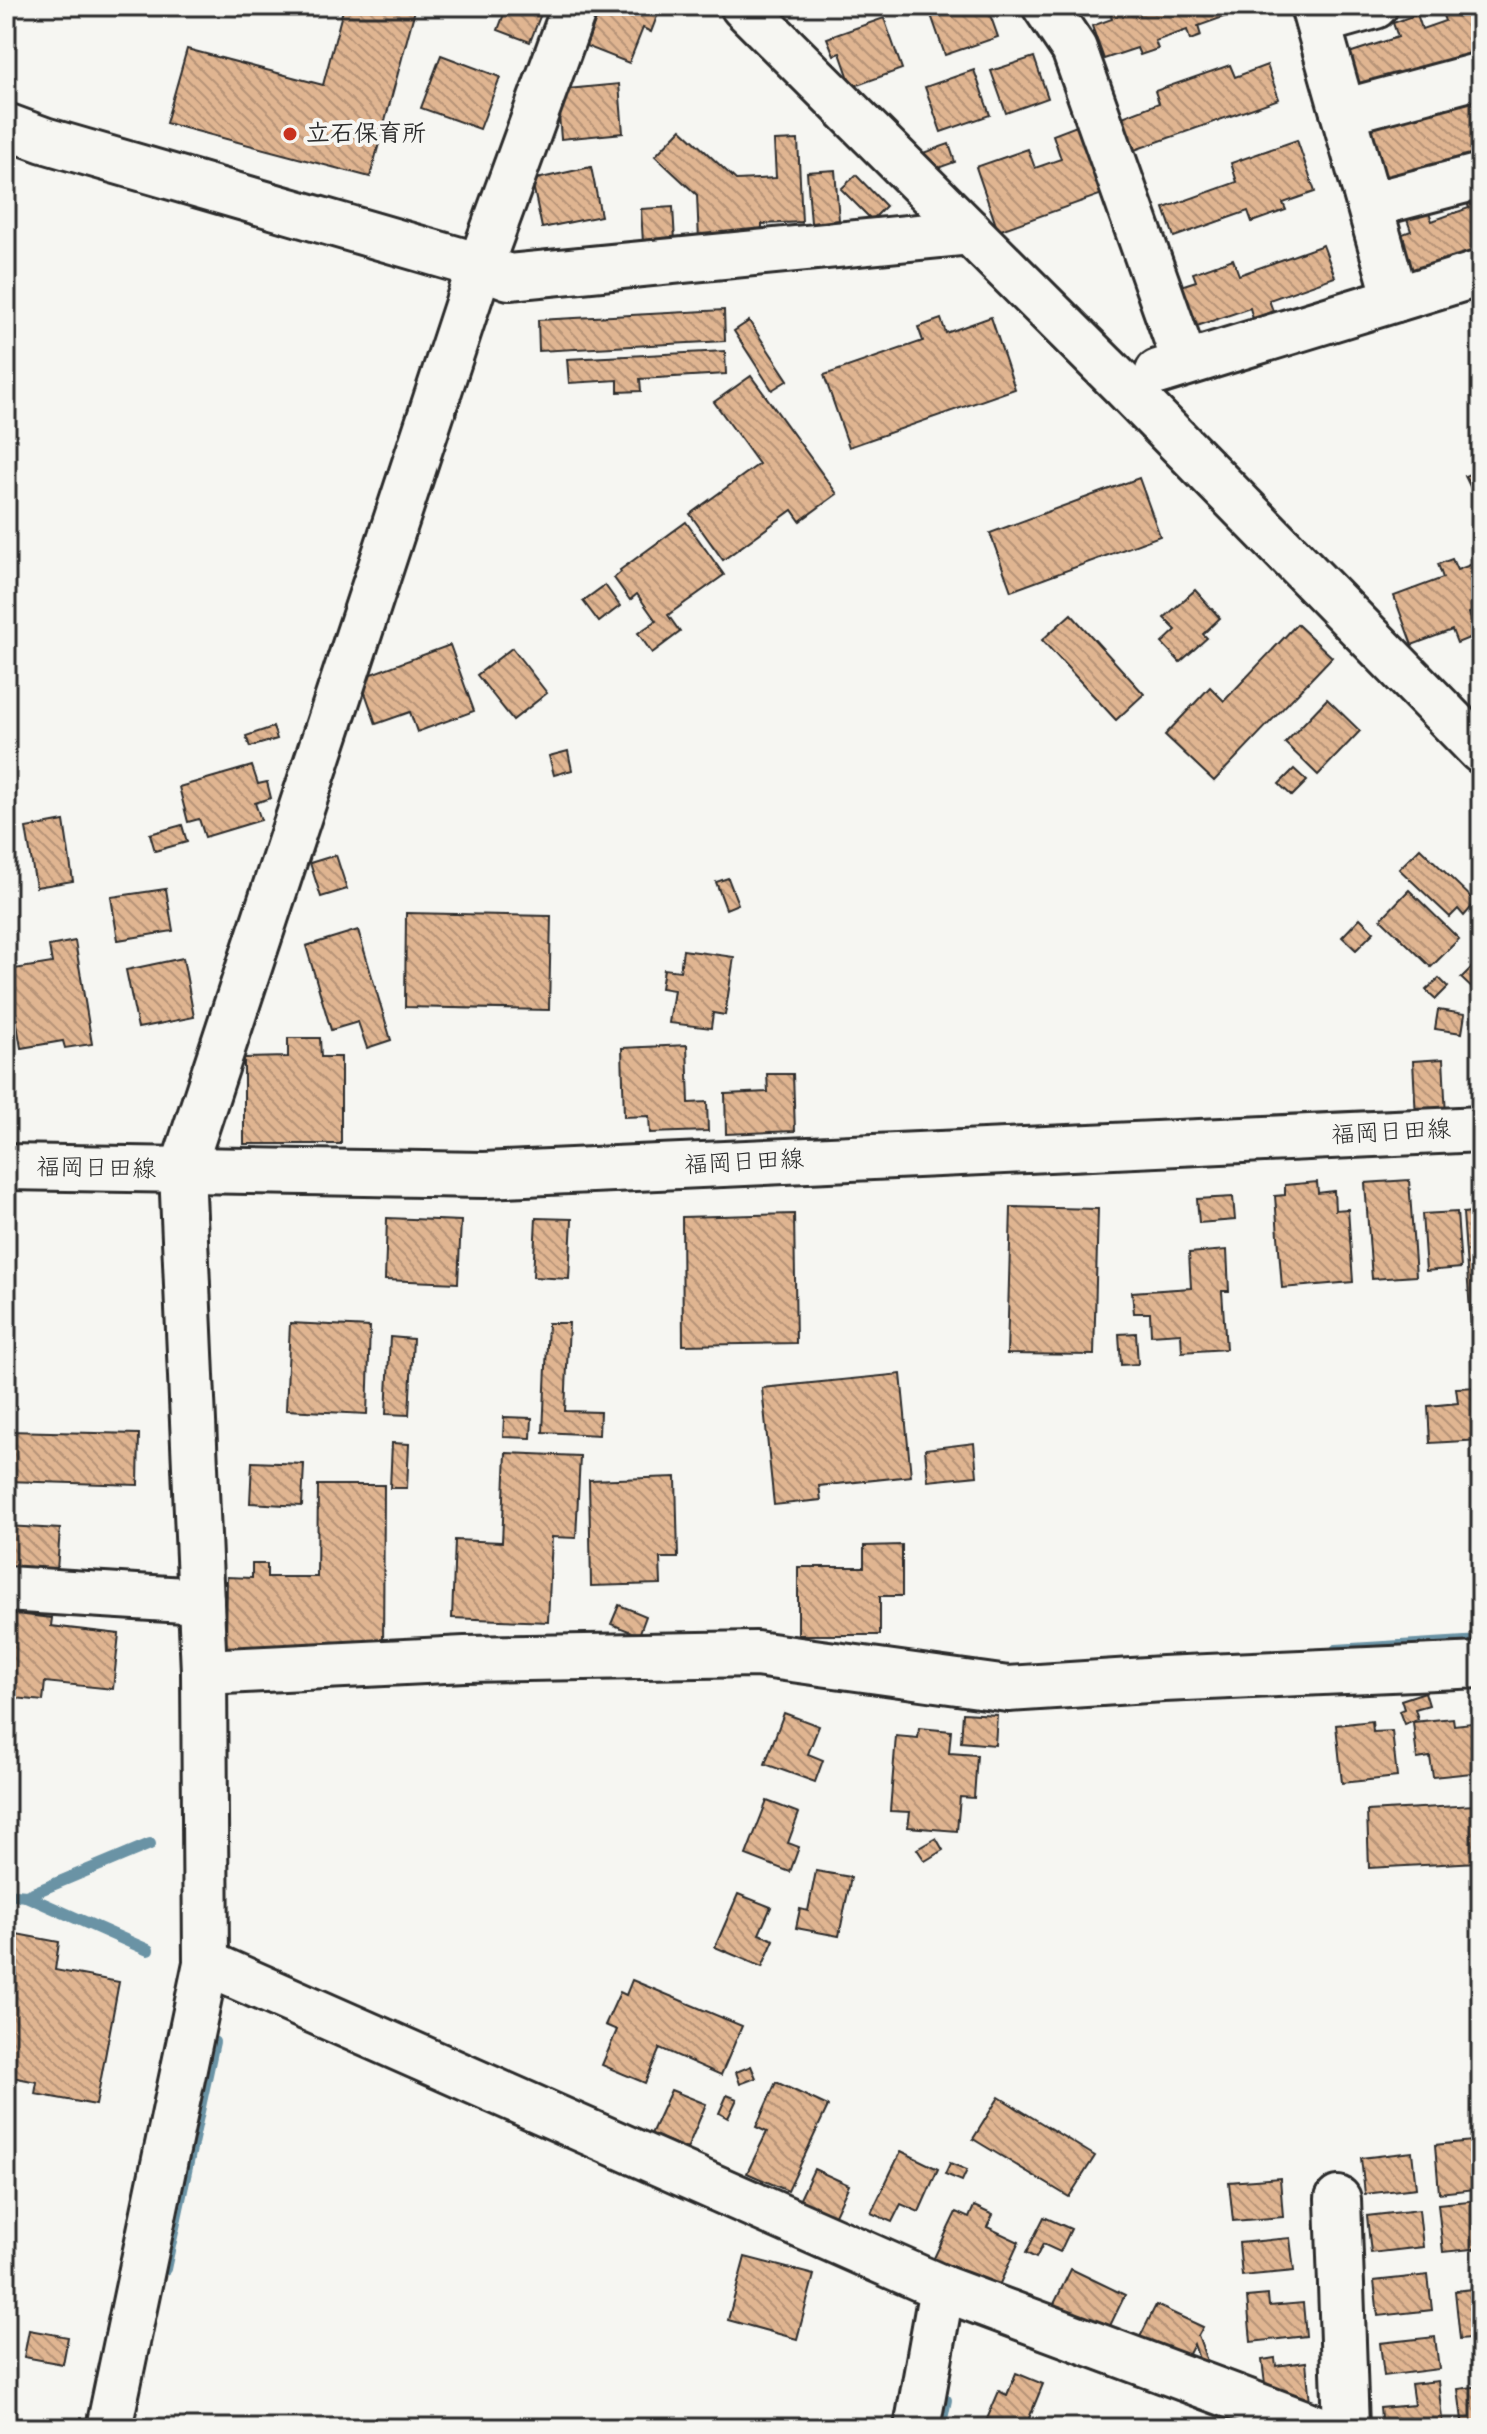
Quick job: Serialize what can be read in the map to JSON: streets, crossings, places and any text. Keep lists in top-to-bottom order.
{
  "streets": {
    "street": ["福岡日田線"]
  },
  "places": ["立石保育所"]
}
